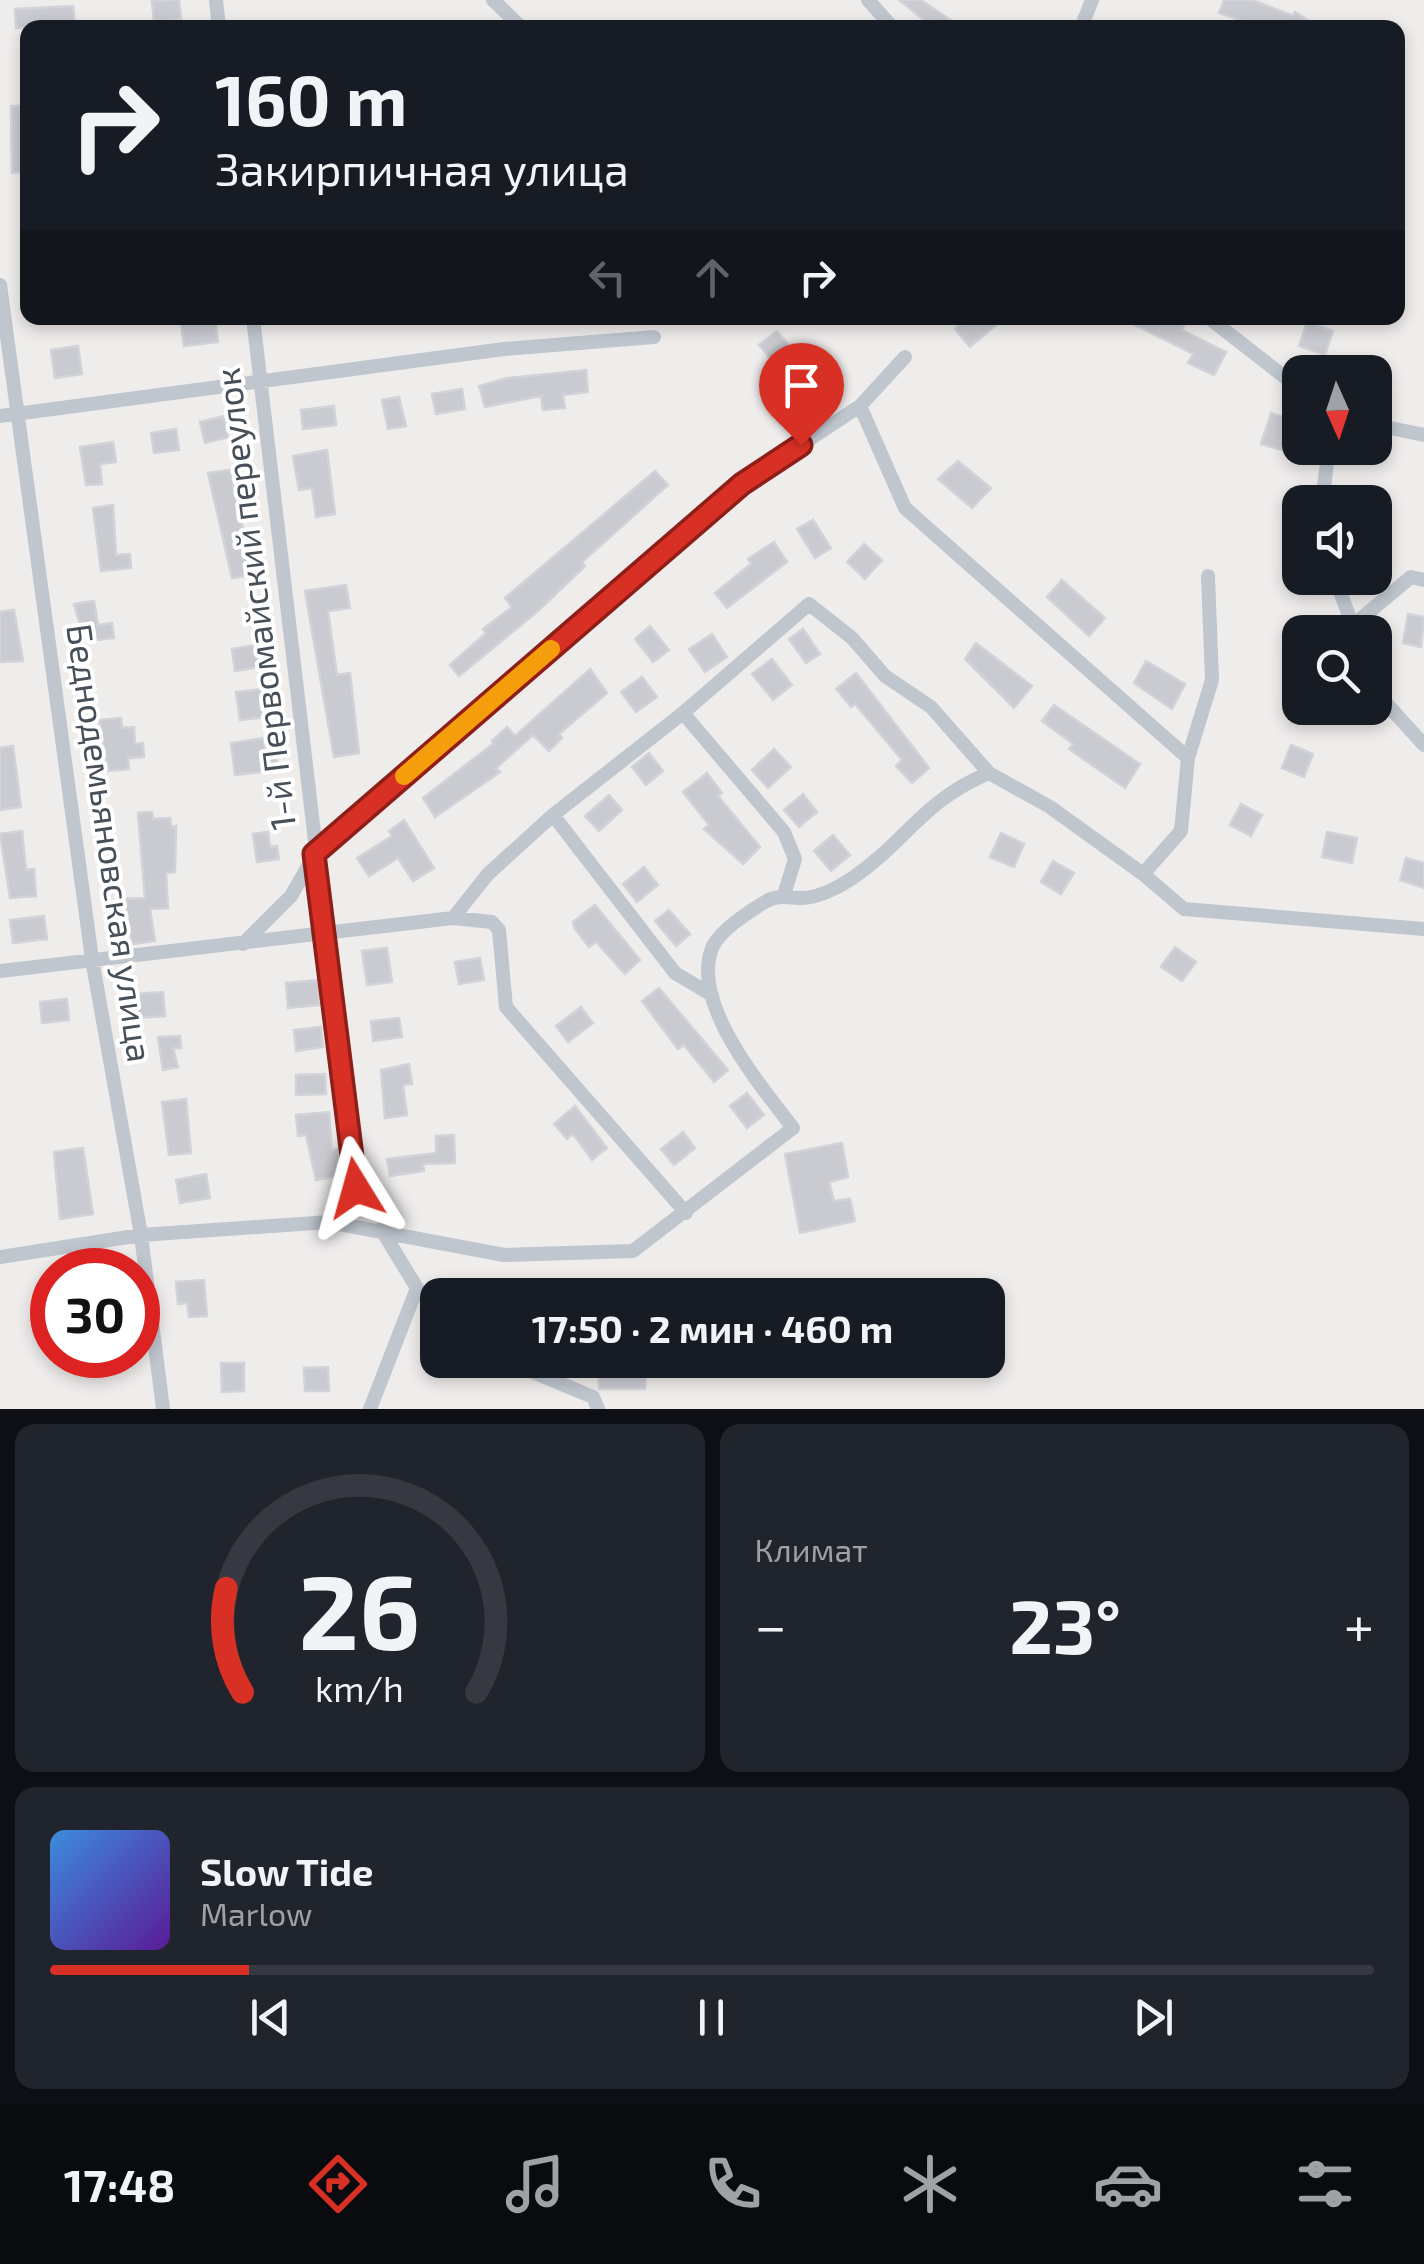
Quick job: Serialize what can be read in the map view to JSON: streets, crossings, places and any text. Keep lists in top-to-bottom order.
{
  "streets": {
    "street": ["1-й Первомайский переулок", "Беднодемьяновская улица"]
  },
  "north": "bottom",
  "page": {
    "turn": ["160 m", "Закирпичная улица"],
    "limit": "30",
    "trip": "17:50 · 2 мин · 460 m",
    "tile": "Климат",
    "heat": ["−", "23°", "+"],
    "song": ["Slow Tide", "Marlow"],
    "tabs": "17:48",
    "gauge": ["26", "km/h"]
  }
}
